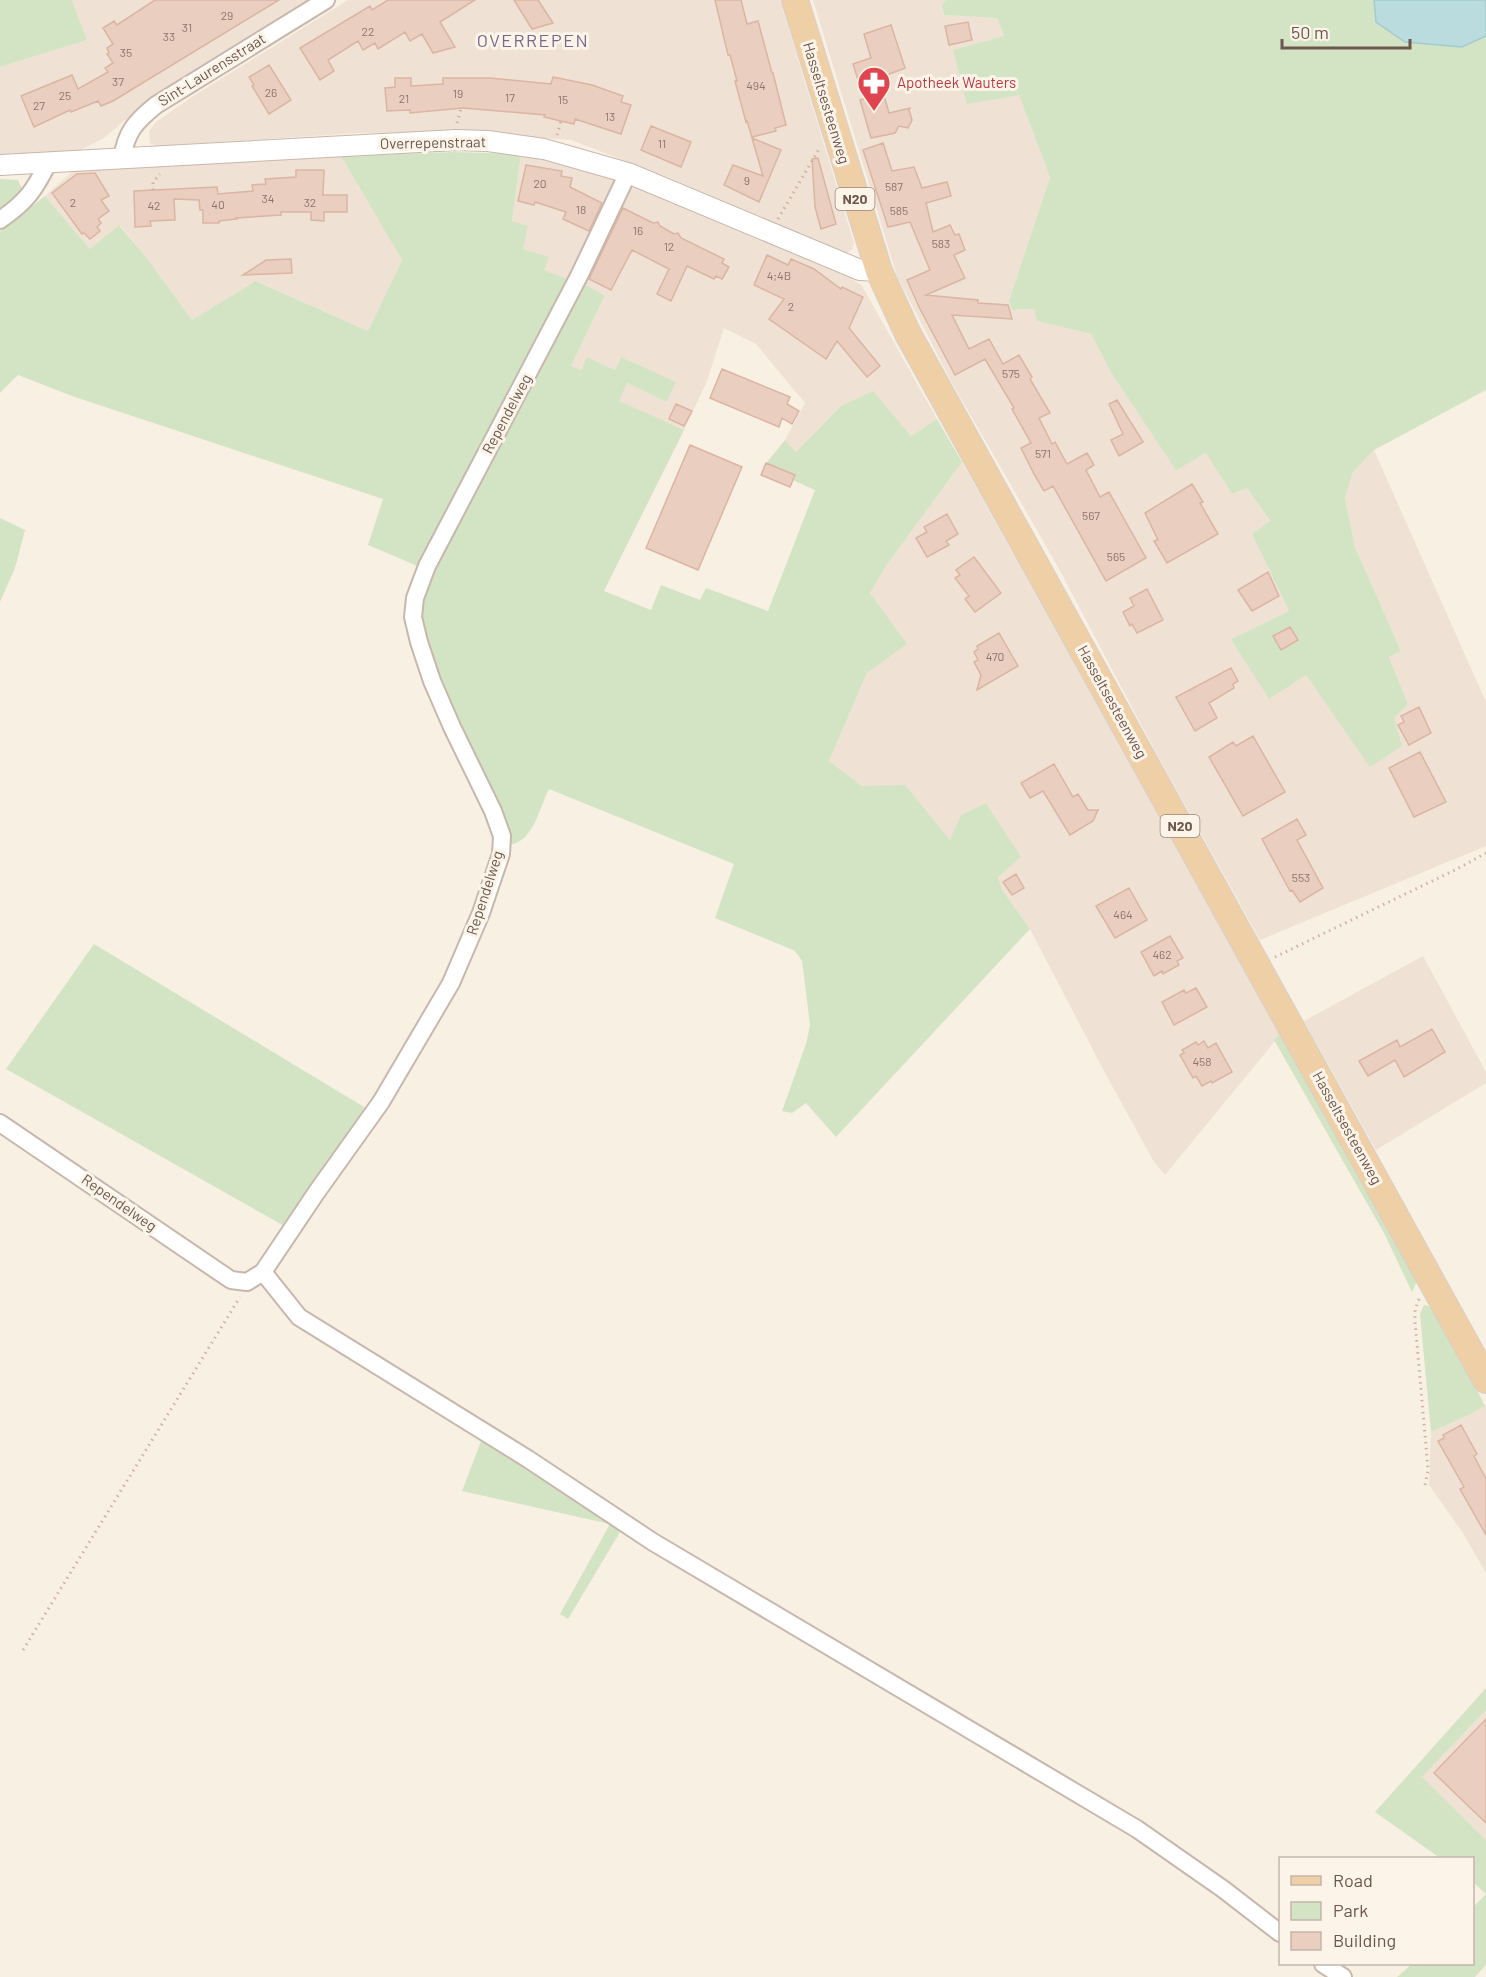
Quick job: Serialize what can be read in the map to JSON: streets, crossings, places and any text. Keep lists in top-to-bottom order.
{
  "streets": {
    "main road": ["Hasseltsesteenweg", "N20"],
    "street": ["Sint-Laurensstraat", "Overrepenstraat", "Rependelweg"]
  },
  "crossings": [
    ["Sint-Laurensstraat", "Overrepenstraat"],
    ["Hasseltsesteenweg", "Overrepenstraat"],
    ["Overrepenstraat", "Rependelweg"]
  ],
  "districts": ["OVERREPEN"],
  "places": {
    "pharmacy": ["Apotheek Wauters"]
  },
  "house_numbers": [
    "29",
    "31",
    "22",
    "33",
    "35",
    "37",
    "494",
    "26",
    "19",
    "25",
    "17",
    "21",
    "15",
    "27",
    "13",
    "11",
    "9",
    "20",
    "587",
    "34",
    "2",
    "32",
    "40",
    "42",
    "18",
    "585",
    "16",
    "583",
    "12",
    "4;4B",
    "2",
    "575",
    "571",
    "567",
    "565",
    "470",
    "553",
    "464",
    "462",
    "458"
  ],
  "legend": ["Road", "Park", "Building"],
  "scale_bar": "50 m"
}
